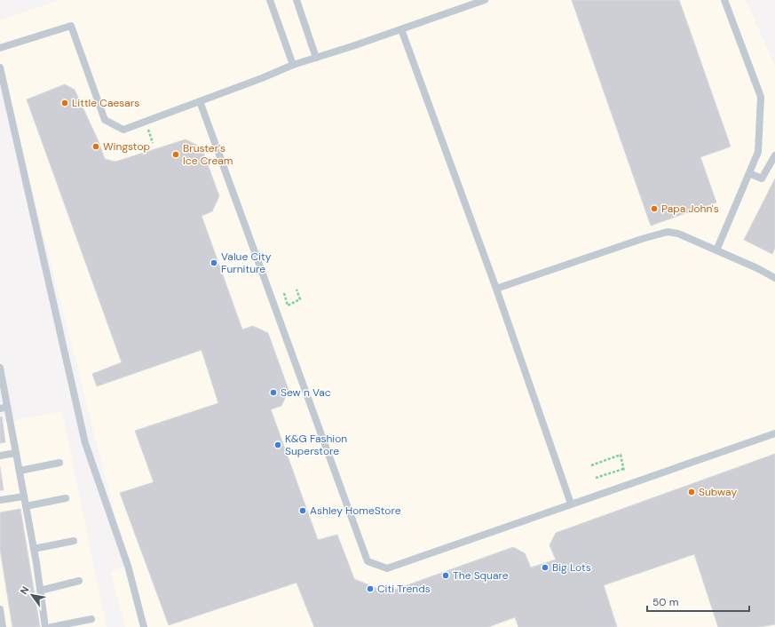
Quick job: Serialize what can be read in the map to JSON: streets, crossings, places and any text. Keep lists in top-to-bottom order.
{
  "places": [
    "Little Caesars",
    "Wingstop",
    "Bruster's Ice Cream",
    "Papa John's",
    "Value City Furniture",
    "Sew n Vac",
    "K&G Fashion Superstore",
    "Subway",
    "Ashley HomeStore",
    "Big Lots",
    "The Square",
    "Citi Trends"
  ],
  "scale_bar": "50 m",
  "north": "top left"
}
